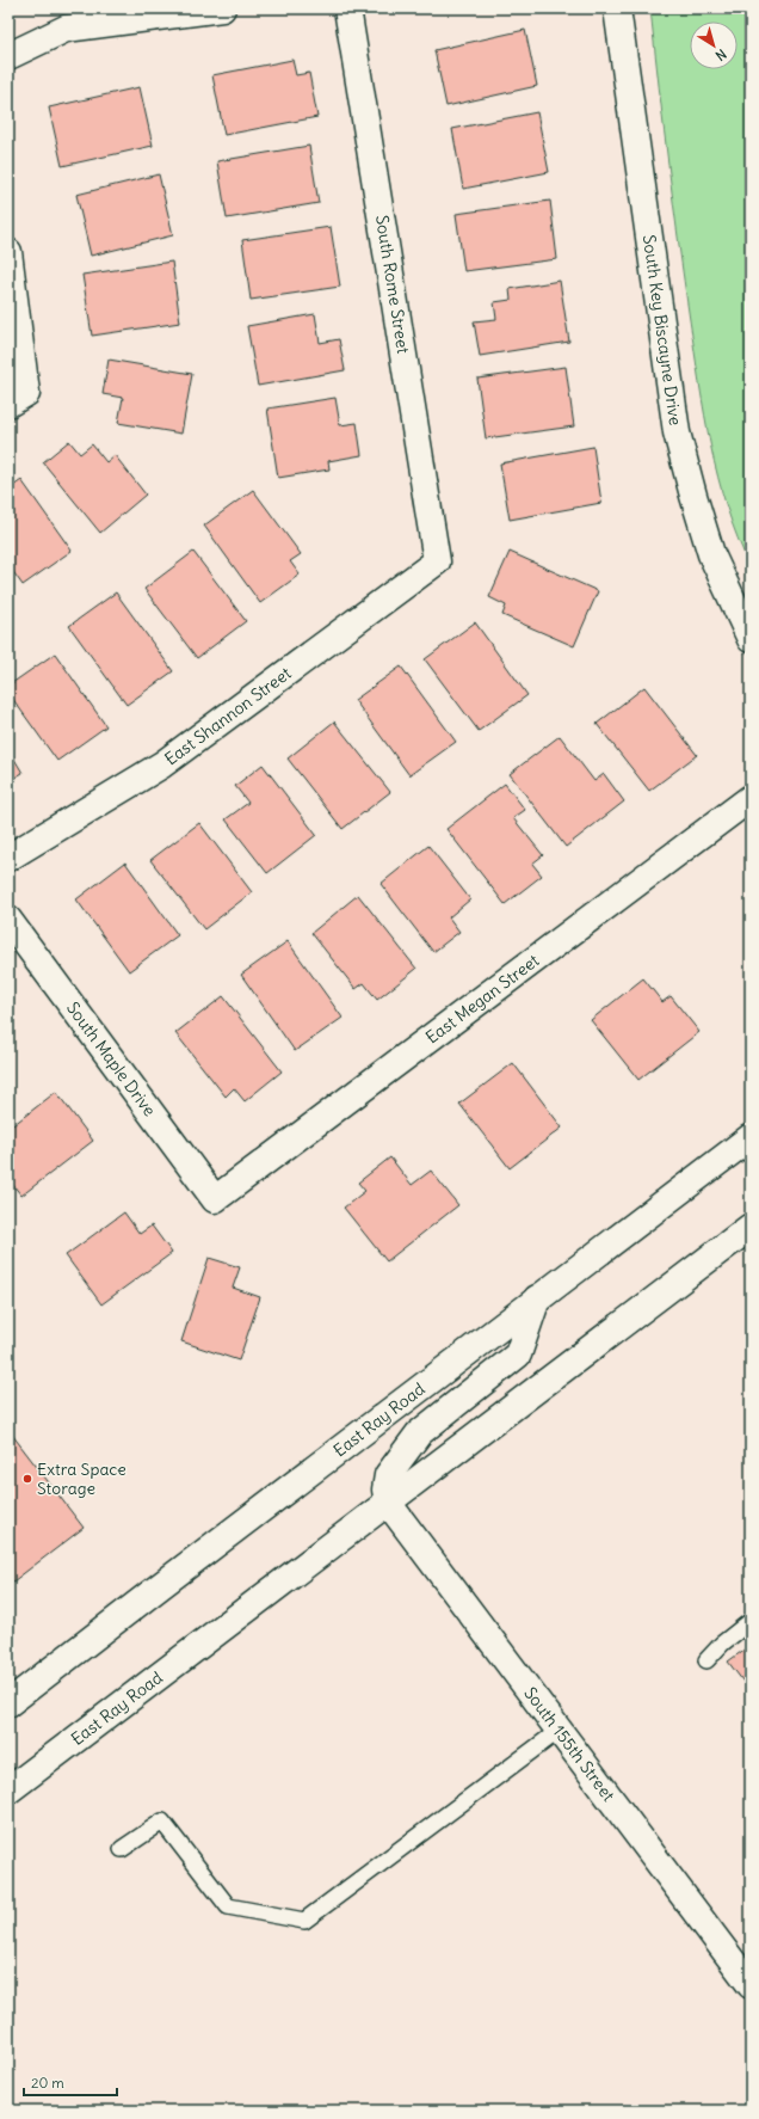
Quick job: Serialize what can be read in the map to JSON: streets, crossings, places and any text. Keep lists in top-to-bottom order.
{
  "streets": {
    "street": [
      "South Rome Street",
      "South Key Biscayne Drive",
      "East Shannon Street",
      "East Megan Street",
      "South Maple Drive",
      "East Ray Road",
      "South 155th Street"
    ]
  },
  "crossings": [
    ["South Rome Street", "East Shannon Street"],
    ["East Megan Street", "South Maple Drive"],
    ["East Ray Road", "South 155th Street"]
  ],
  "places": ["Extra Space Storage"],
  "scale_bar": "20 m",
  "north": "bottom right"
}
